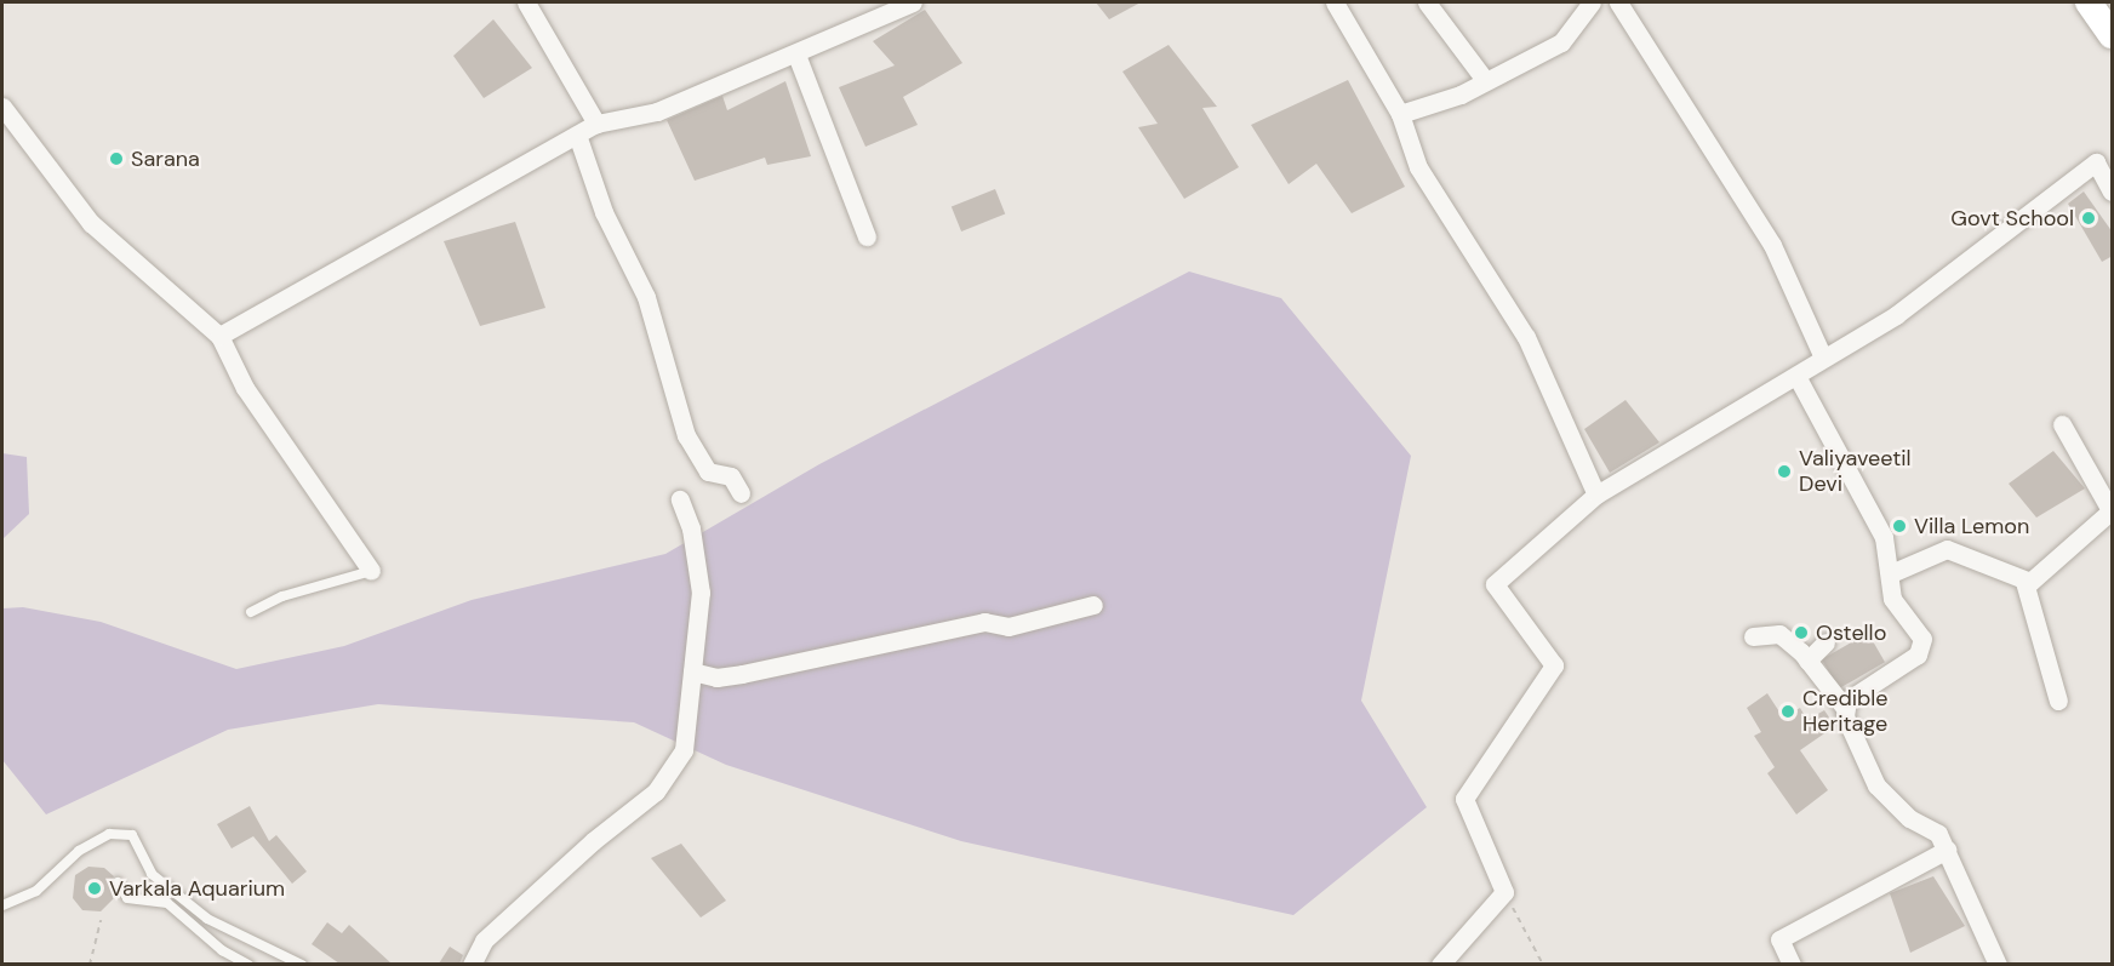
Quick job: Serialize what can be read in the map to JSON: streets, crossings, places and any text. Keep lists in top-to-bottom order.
{
  "places": [
    "Sarana",
    "Govt School",
    "Valiyaveetil Devi",
    "Villa Lemon",
    "Ostello",
    "Credible Heritage",
    "Varkala Aquarium"
  ]
}
